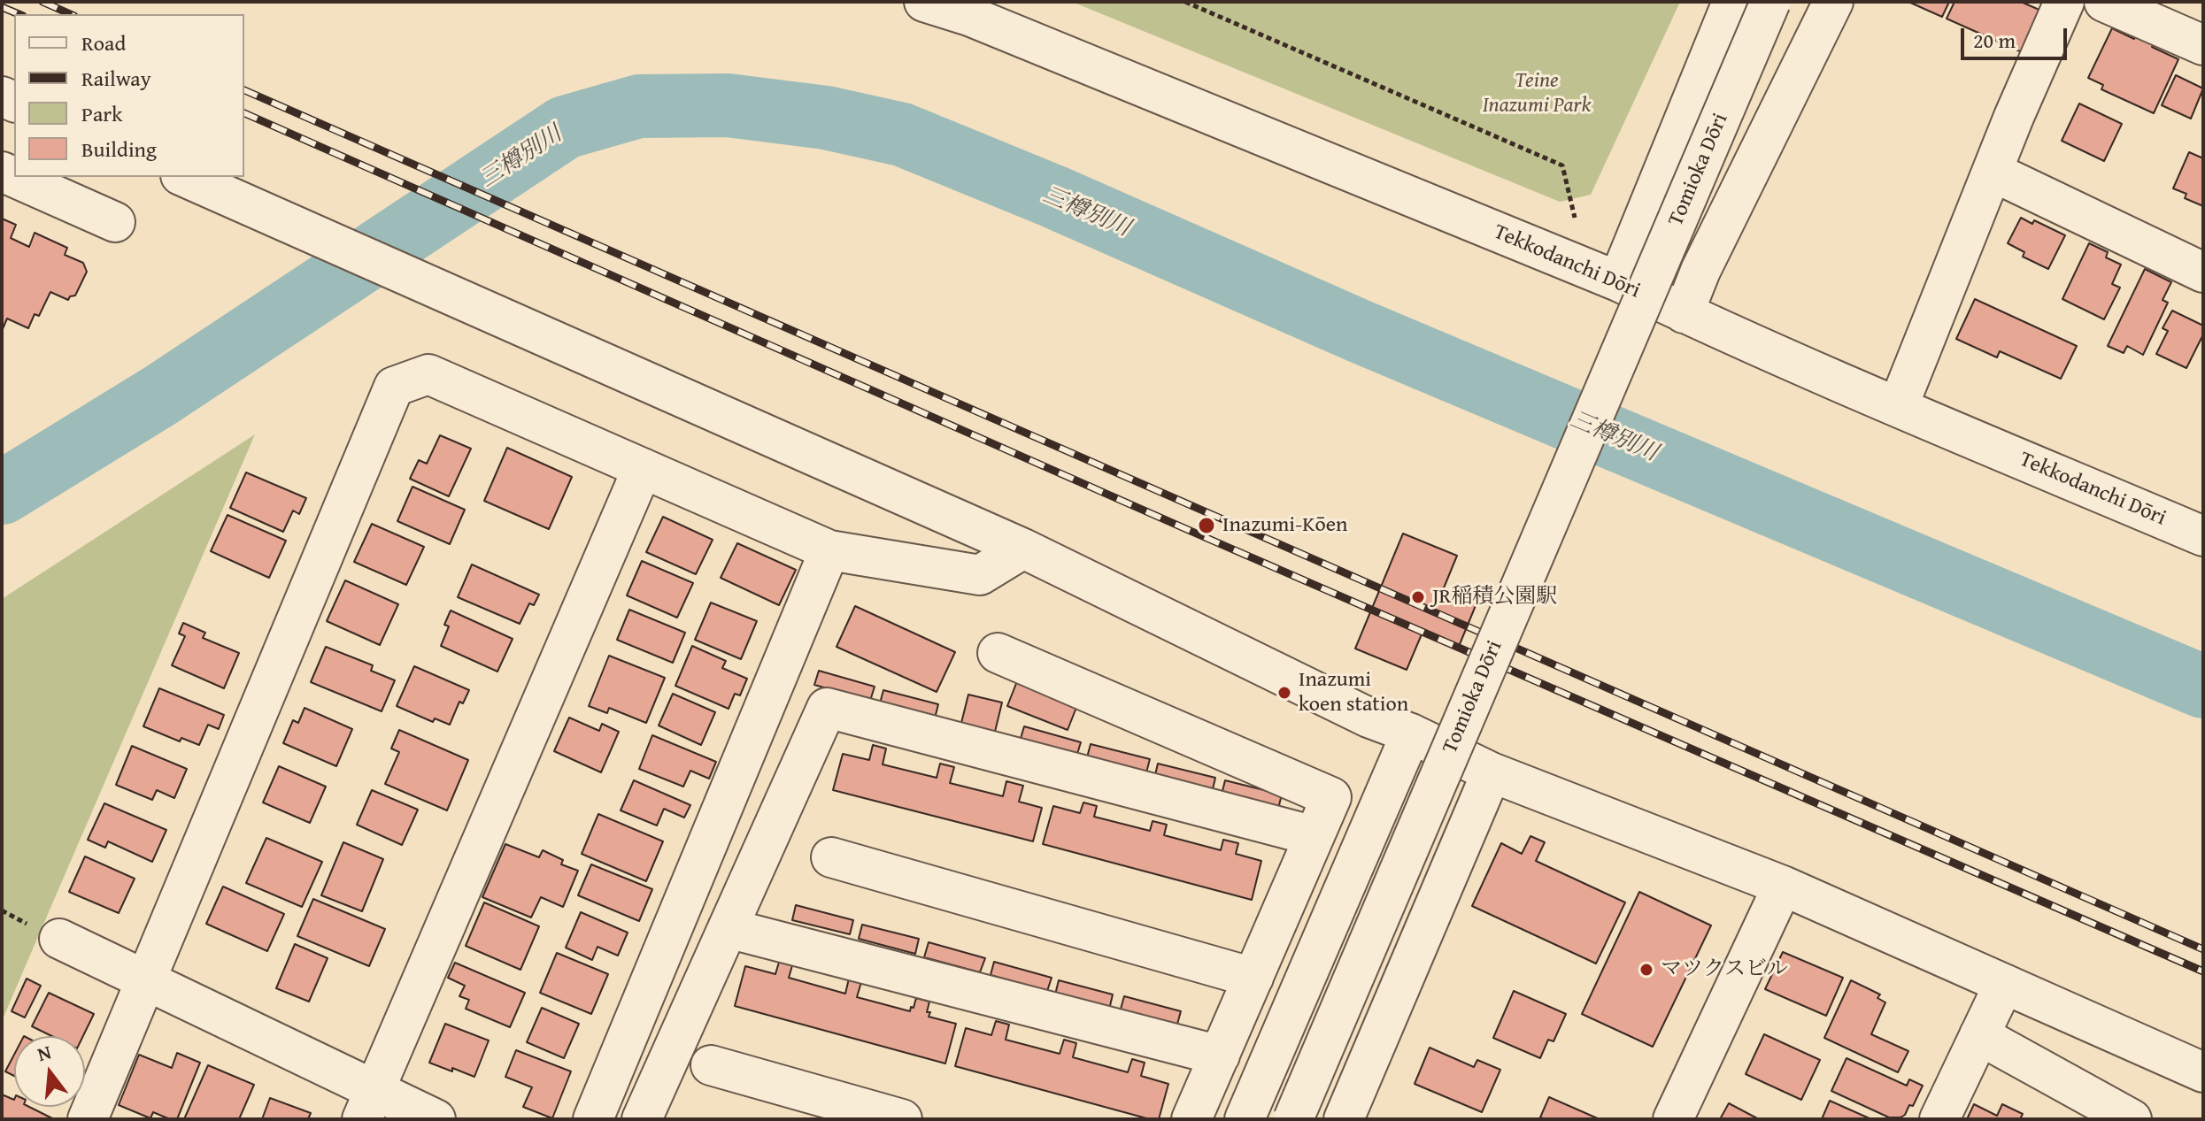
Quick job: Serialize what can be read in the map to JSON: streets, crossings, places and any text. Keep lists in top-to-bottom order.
{
  "streets": {
    "street": ["Tomioka Dōri", "Tekkodanchi Dōri"]
  },
  "water": ["三樽別川"],
  "parks": ["Teine Inazumi Park"],
  "places": [
    "Inazumi-Kōen",
    "JR稲積公園駅",
    "Inazumi koen station",
    "マツクスビル"
  ],
  "legend": [
    "Road",
    "Railway",
    "Park",
    "Building"
  ],
  "scale_bar": "20 m",
  "north": "top"
}
